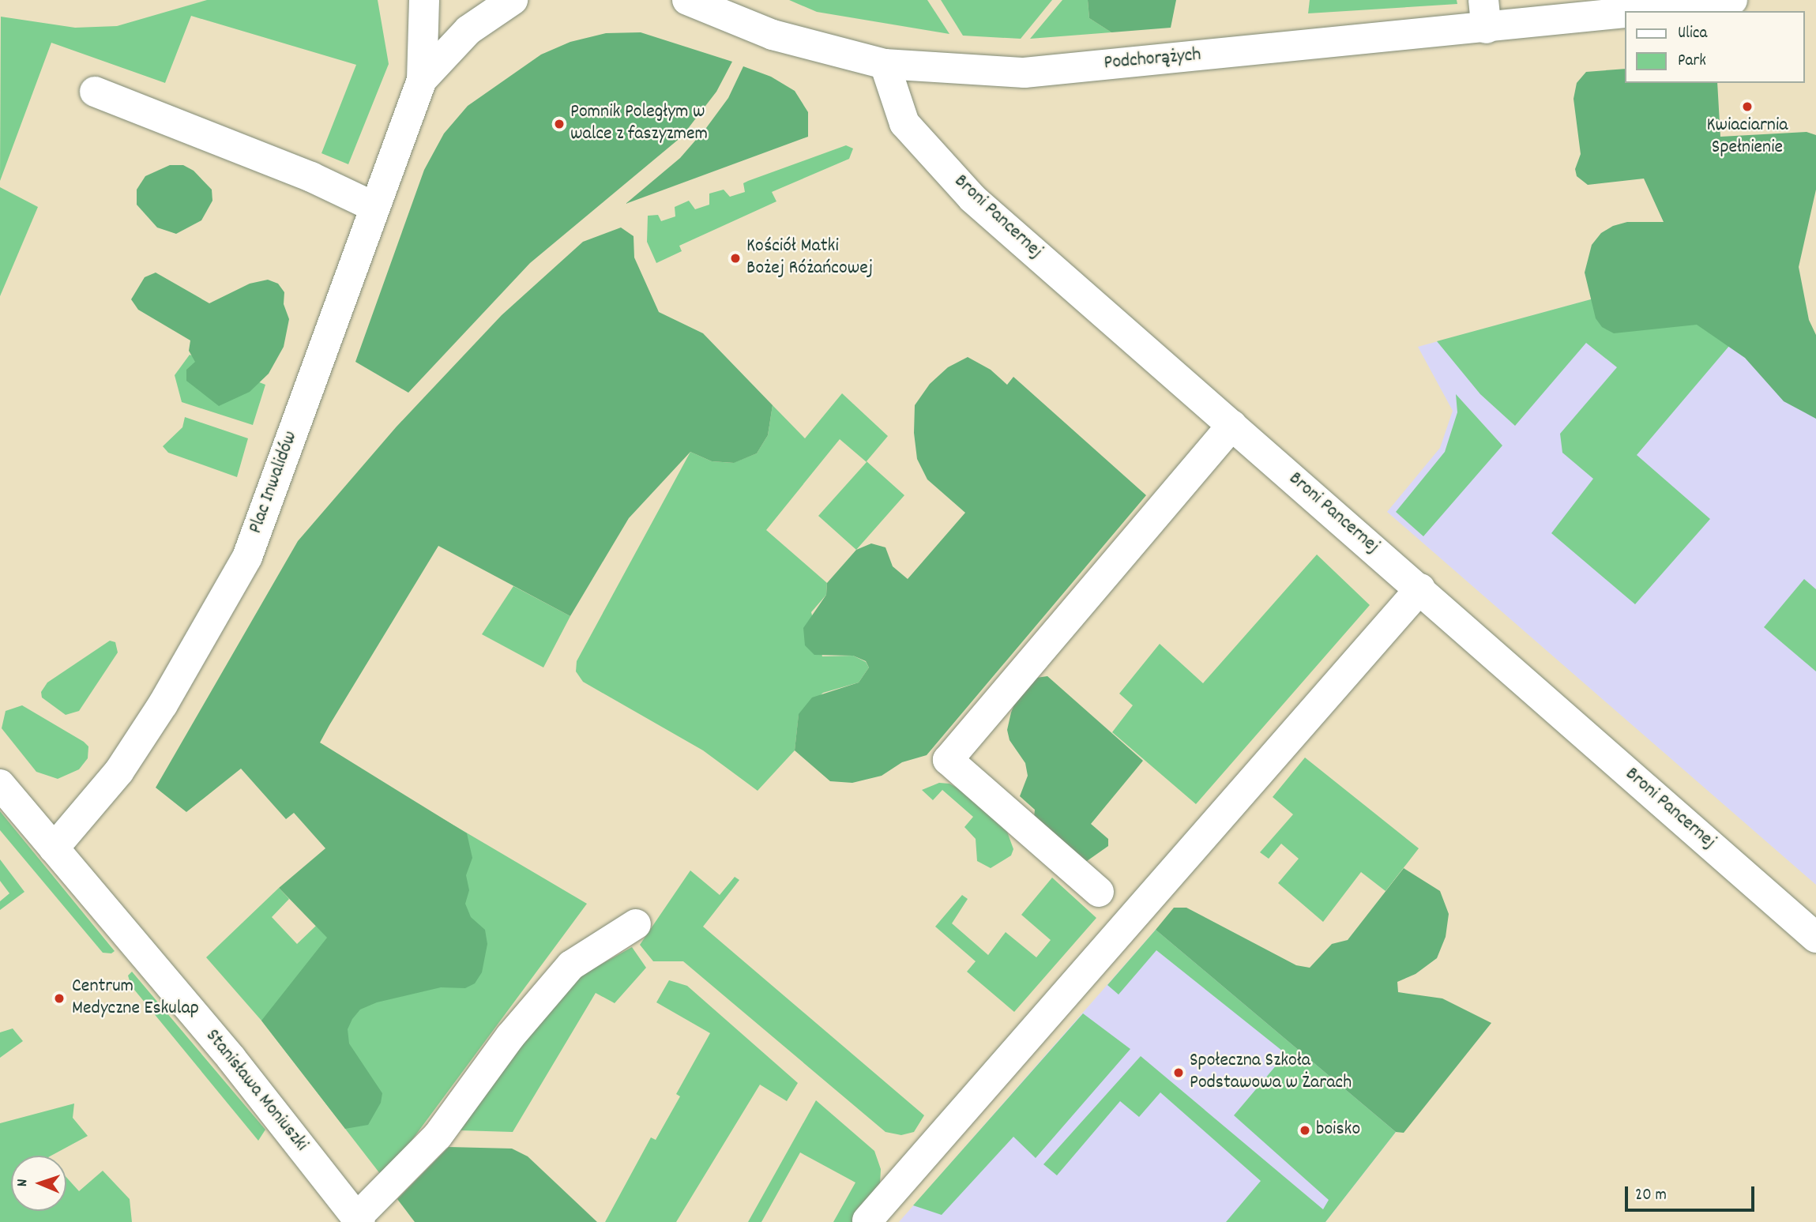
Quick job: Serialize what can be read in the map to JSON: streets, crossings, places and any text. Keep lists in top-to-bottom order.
{
  "streets": {
    "street": [
      "Podchorążych",
      "Broni Pancernej",
      "Plac Inwalidów",
      "Stanisława Moniuszki"
    ]
  },
  "crossings": [
    ["Podchorążych", "Broni Pancernej"],
    ["Plac Inwalidów", "Stanisława Moniuszki"]
  ],
  "places": [
    "Kwiaciarnia Spełnienie",
    "Pomnik Poległym w walce z faszyzmem",
    "Kościół Matki Bożej Różańcowej",
    "Centrum Medyczne Eskulap",
    "Społeczna Szkoła Podstawowa w Żarach",
    "boisko"
  ],
  "legend": ["Ulica", "Park"],
  "scale_bar": "20 m",
  "north": "left"
}
